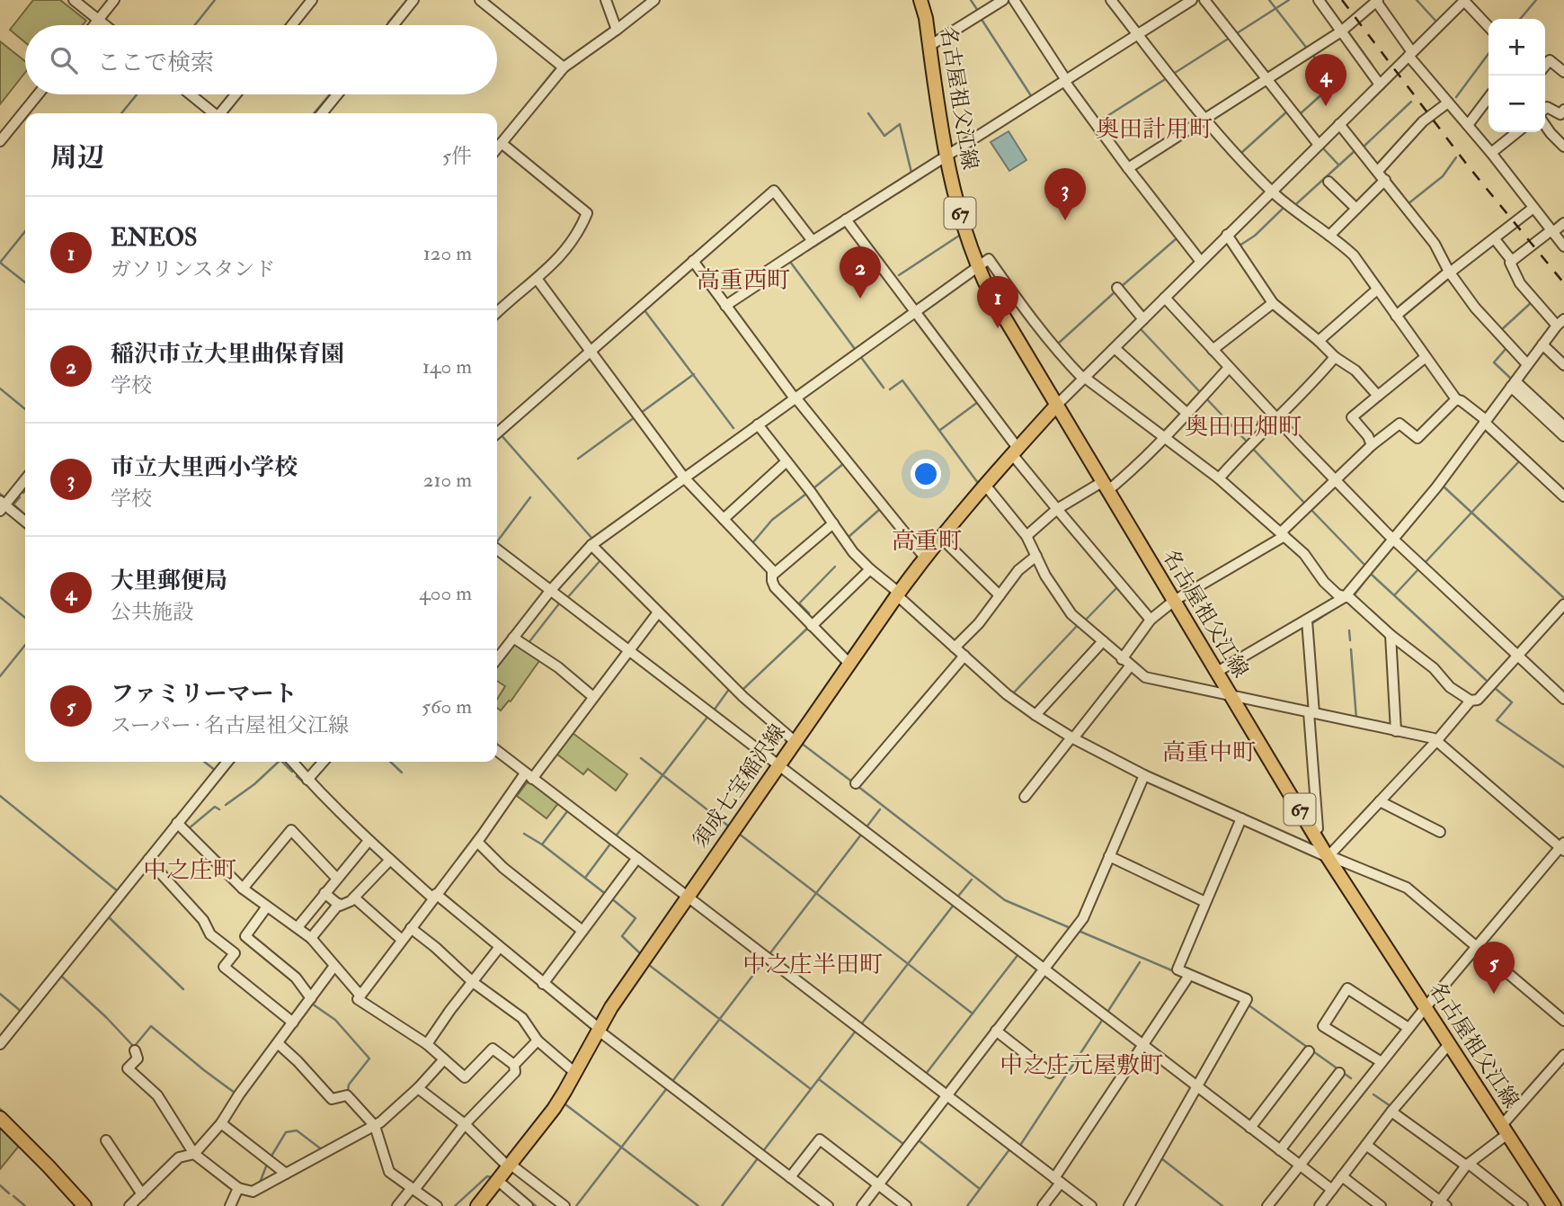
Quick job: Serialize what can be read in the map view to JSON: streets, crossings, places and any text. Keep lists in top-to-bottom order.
{
  "streets": {
    "main road": ["名古屋祖父江線", "67", "須成七宝稲沢線"]
  },
  "crossings": [
    ["名古屋祖父江線", "須成七宝稲沢線"]
  ],
  "districts": [
    "奥田計用町",
    "高重西町",
    "奥田田畑町",
    "高重町",
    "高重中町",
    "中之庄町",
    "中之庄半田町",
    "中之庄元屋敷町"
  ],
  "page": {
    "map_buttons": ["+", "−"],
    "search": "ここで検索",
    "pins": [
      "4",
      "3",
      "2",
      "1",
      "5"
    ],
    "heading": ["周辺", "5件"],
    "list": [
      {
        "mark": "1",
        "name": "ENEOS",
        "note": "ガソリンスタンド",
        "value": "120 m"
      },
      {
        "mark": "2",
        "name": "稲沢市立大里曲保育園",
        "note": "学校",
        "value": "140 m"
      },
      {
        "mark": "3",
        "name": "市立大里西小学校",
        "note": "学校",
        "value": "210 m"
      },
      {
        "mark": "4",
        "name": "大里郵便局",
        "note": "公共施設",
        "value": "400 m"
      },
      {
        "mark": "5",
        "name": "ファミリーマート",
        "note": "スーパー · 名古屋祖父江線",
        "value": "560 m"
      }
    ]
  }
}
